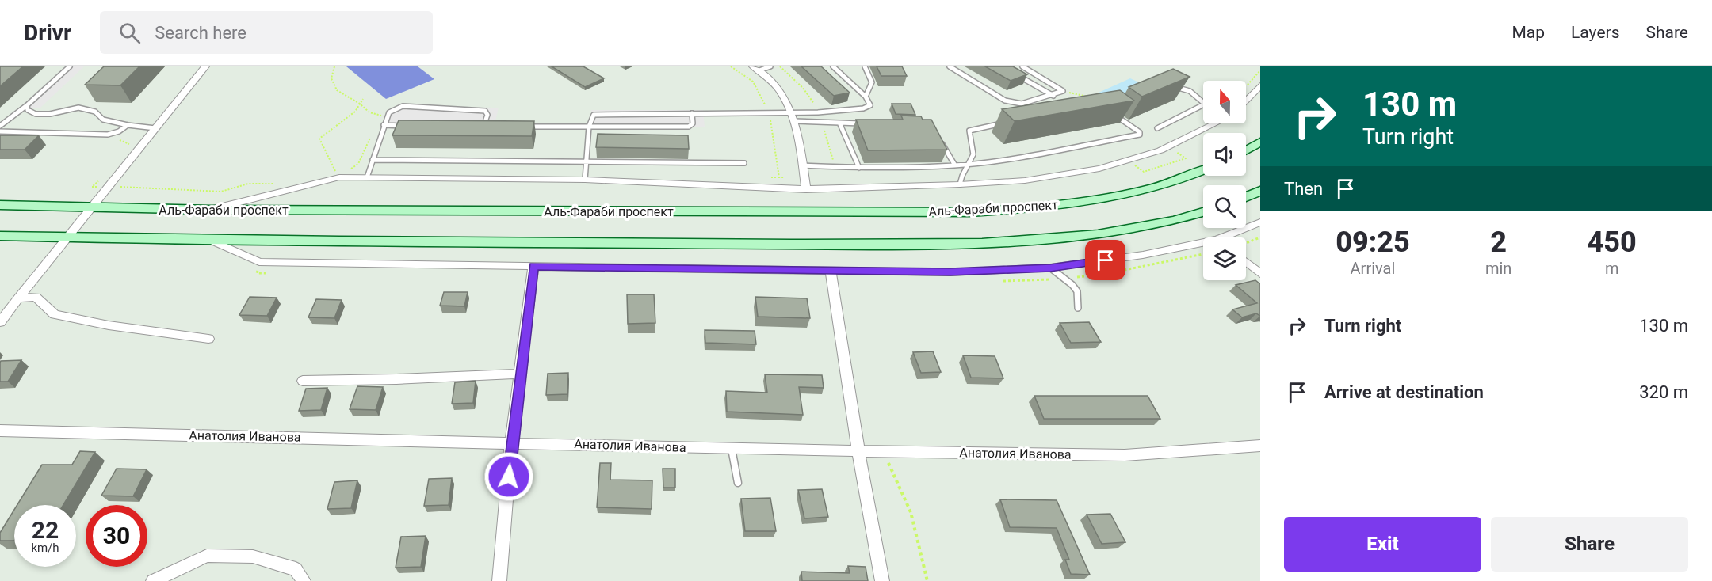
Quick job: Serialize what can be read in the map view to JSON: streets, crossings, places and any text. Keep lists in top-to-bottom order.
{
  "streets": {
    "street": ["Аль-Фараби проспект", "Анатолия Иванова"]
  },
  "north": "top",
  "page": {
    "header": "Drivr",
    "search": "Search here",
    "nav": ["Map", "Layers", "Share"],
    "turn": ["130 m", "Turn right"],
    "then": "Then",
    "eta": [
      "09:25",
      "Arrival",
      "2",
      "min",
      "450",
      "m"
    ],
    "list": [
      {
        "name": "Turn right",
        "value": "130 m"
      },
      {
        "name": "Arrive at destination",
        "value": "320 m"
      }
    ],
    "speed": "22 km/h",
    "limit": "30",
    "buttons": ["Exit", "Share"]
  }
}
